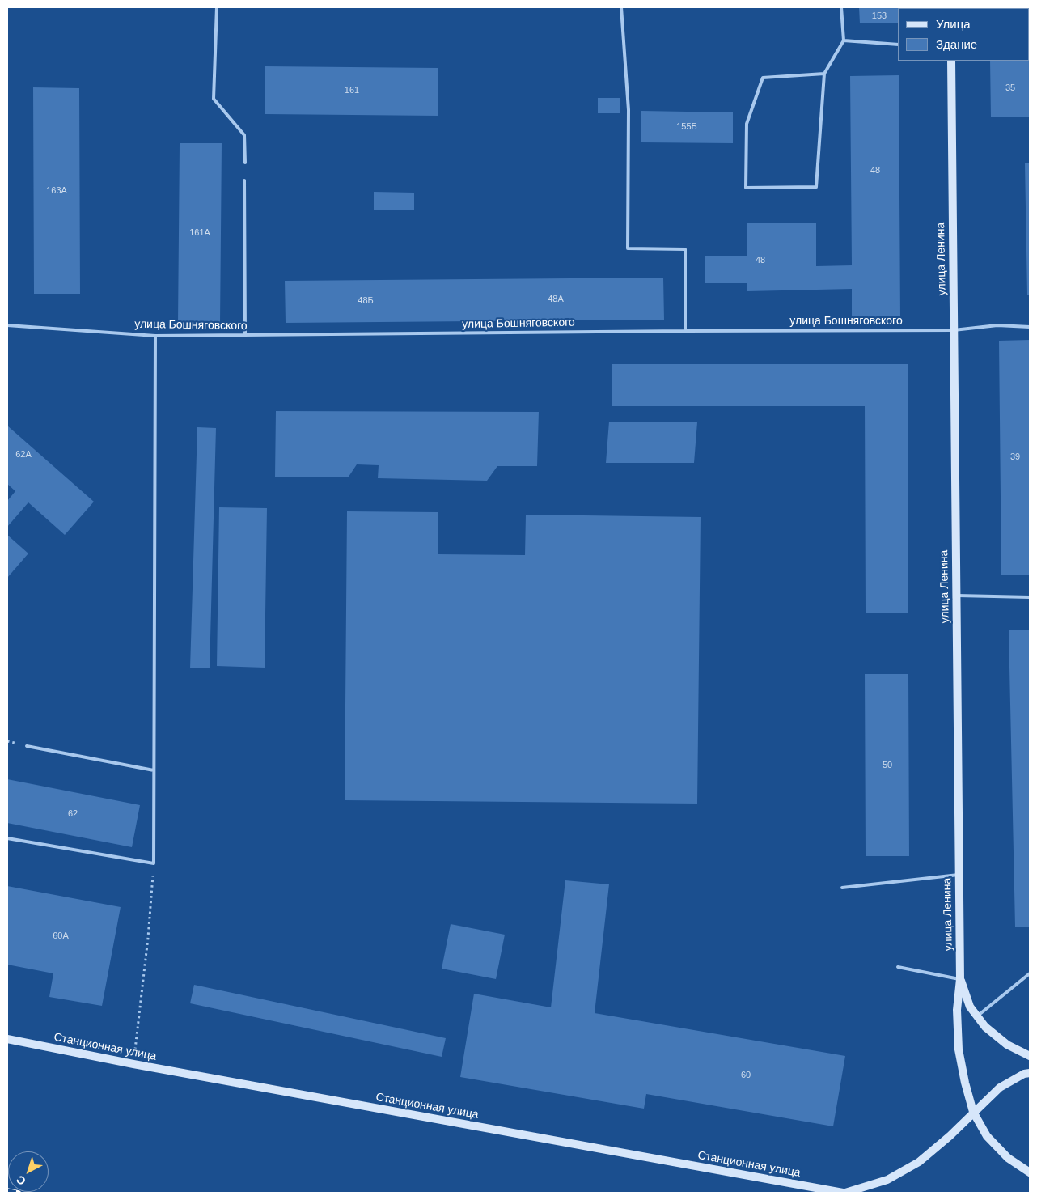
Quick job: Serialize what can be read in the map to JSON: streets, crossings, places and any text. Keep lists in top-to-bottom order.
{
  "streets": {
    "main road": ["улица Ленина", "Станционная улица"],
    "lane": ["улица Бошняговского"]
  },
  "crossings": [
    ["улица Ленина", "улица Бошняговского"]
  ],
  "house_numbers": [
    "153",
    "35",
    "161",
    "155Б",
    "48",
    "163А",
    "161А",
    "48",
    "48А",
    "48Б",
    "62А",
    "39",
    "50",
    "62",
    "60А",
    "60"
  ],
  "legend": ["Улица", "Здание"],
  "north": "bottom left"
}
